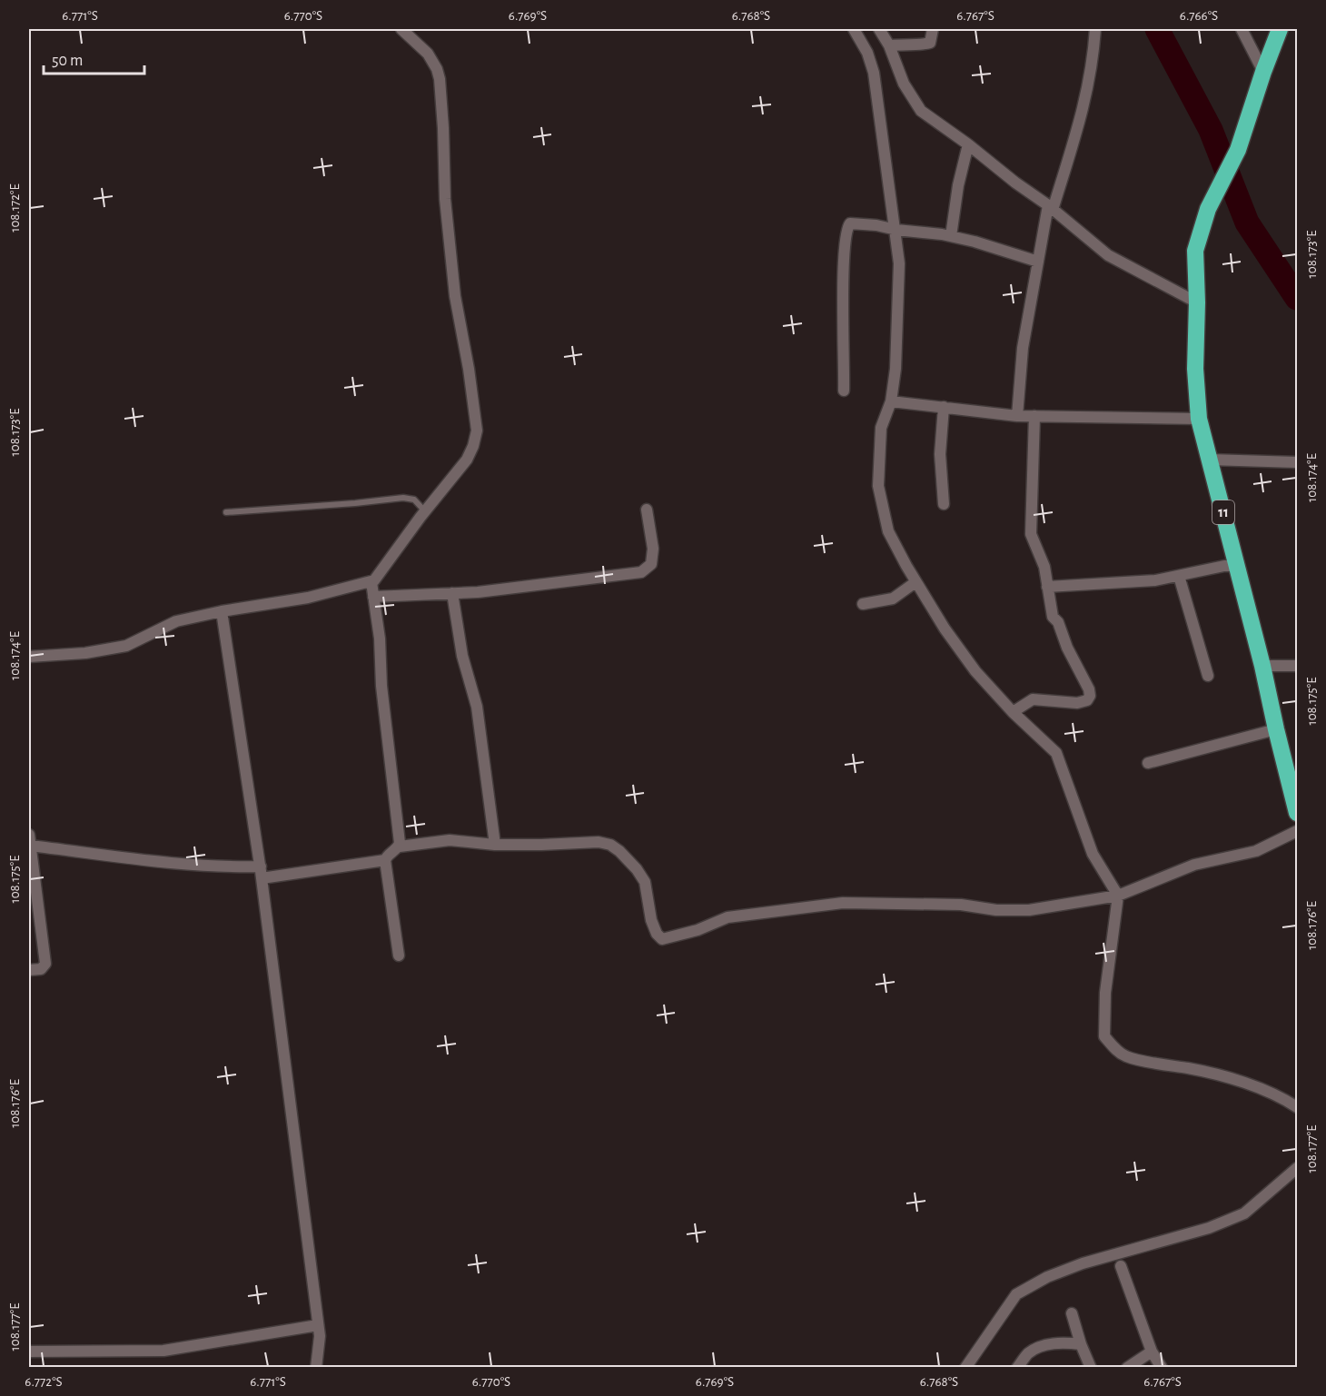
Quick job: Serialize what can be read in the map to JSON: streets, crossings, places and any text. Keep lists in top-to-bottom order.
{
  "streets": {
    "highway": ["11"]
  },
  "scale_bar": "50 m",
  "coordinates": [
    "6.771°S",
    "6.770°S",
    "6.769°S",
    "6.768°S",
    "6.767°S",
    "6.766°S",
    "108.172°E",
    "108.173°E",
    "108.174°E",
    "108.175°E",
    "108.176°E",
    "108.177°E",
    "6.772°S"
  ]
}
